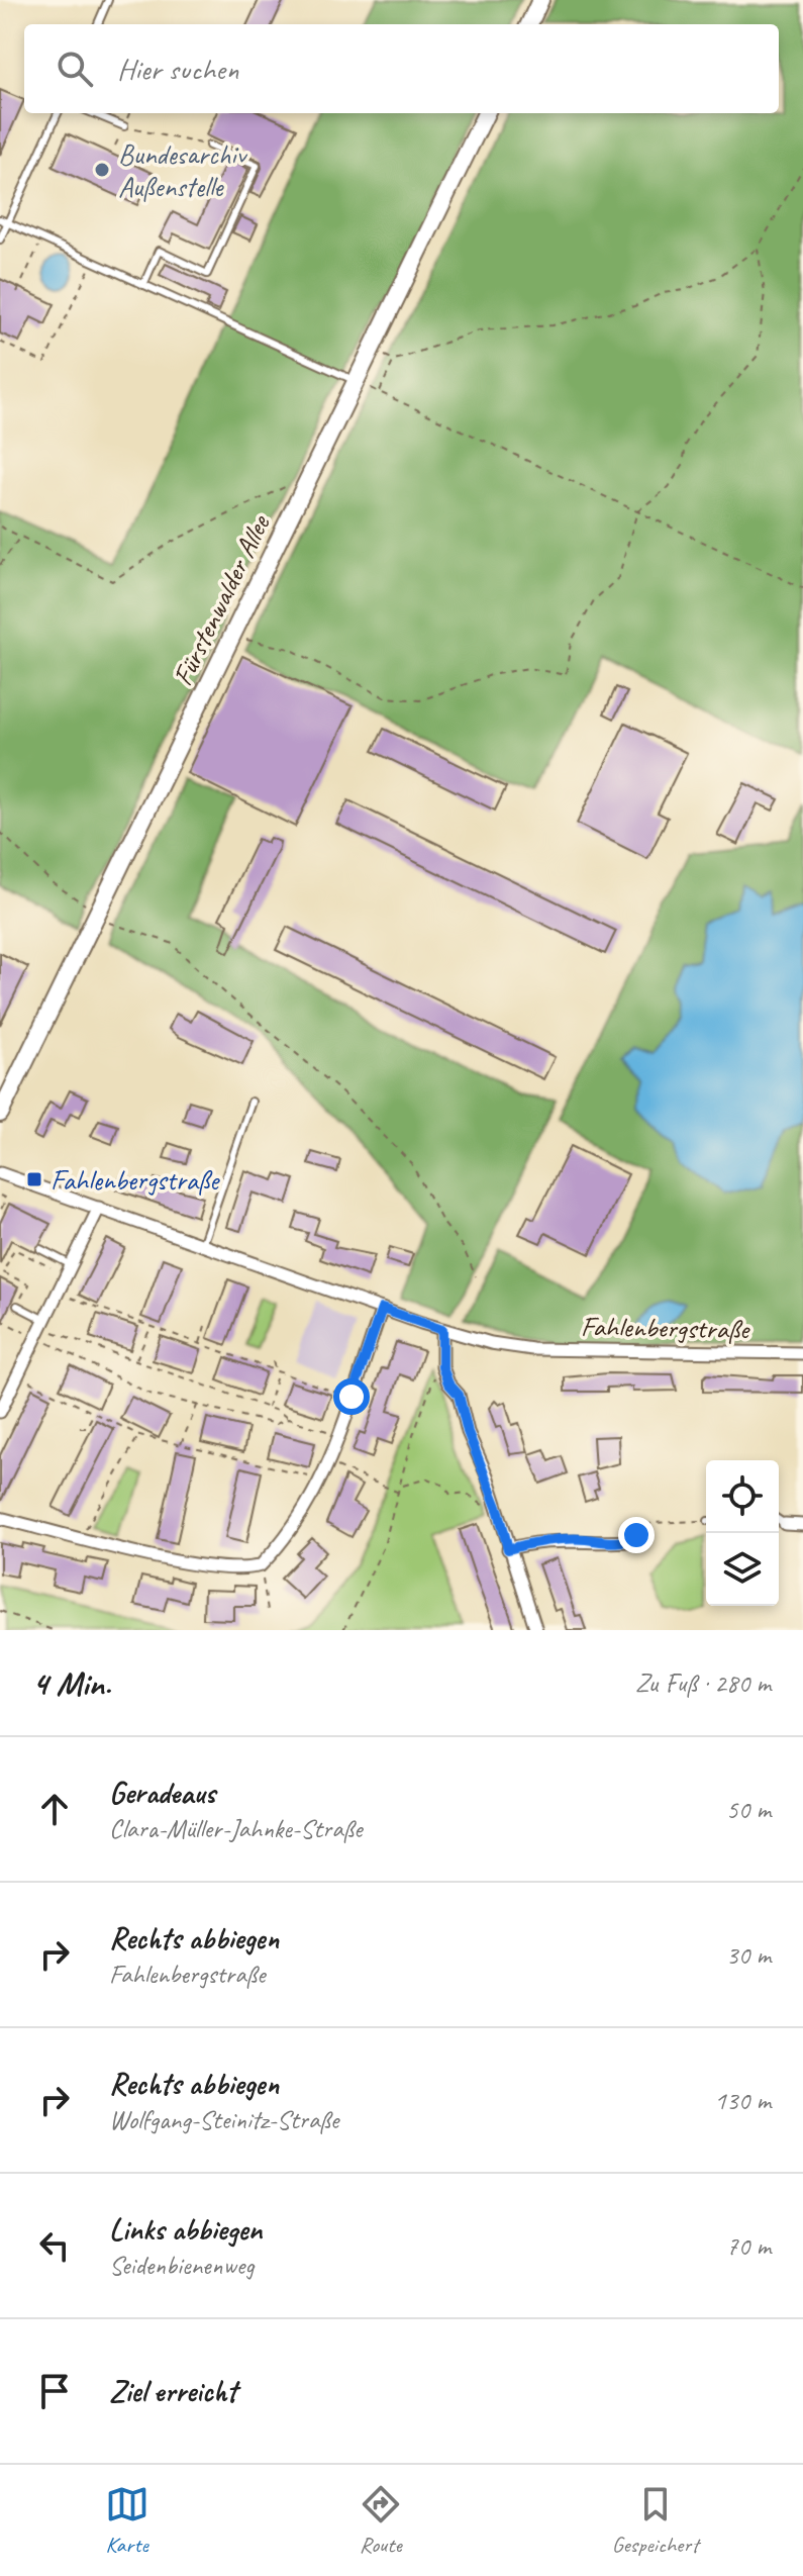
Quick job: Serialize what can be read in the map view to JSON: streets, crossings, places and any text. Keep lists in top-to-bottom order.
{
  "streets": {
    "main road": ["Fürstenwalder Allee"],
    "street": ["Fahlenbergstraße"]
  },
  "places": {
    "other": ["Bundesarchiv Außenstelle"],
    "transit": ["Fahlenbergstraße"]
  },
  "page": {
    "search": "Hier suchen",
    "heading": ["4 Min.", "Zu Fuß · 280 m"],
    "list": [
      ["Geradeaus", "Clara-Müller-Jahnke-Straße", "50 m"],
      ["Rechts abbiegen", "Fahlenbergstraße", "30 m"],
      ["Rechts abbiegen", "Wolfgang-Steinitz-Straße", "130 m"],
      ["Links abbiegen", "Seidenbienenweg", "70 m"],
      "Ziel erreicht"
    ],
    "nav": ["Karte", "Route", "Gespeichert"]
  }
}
